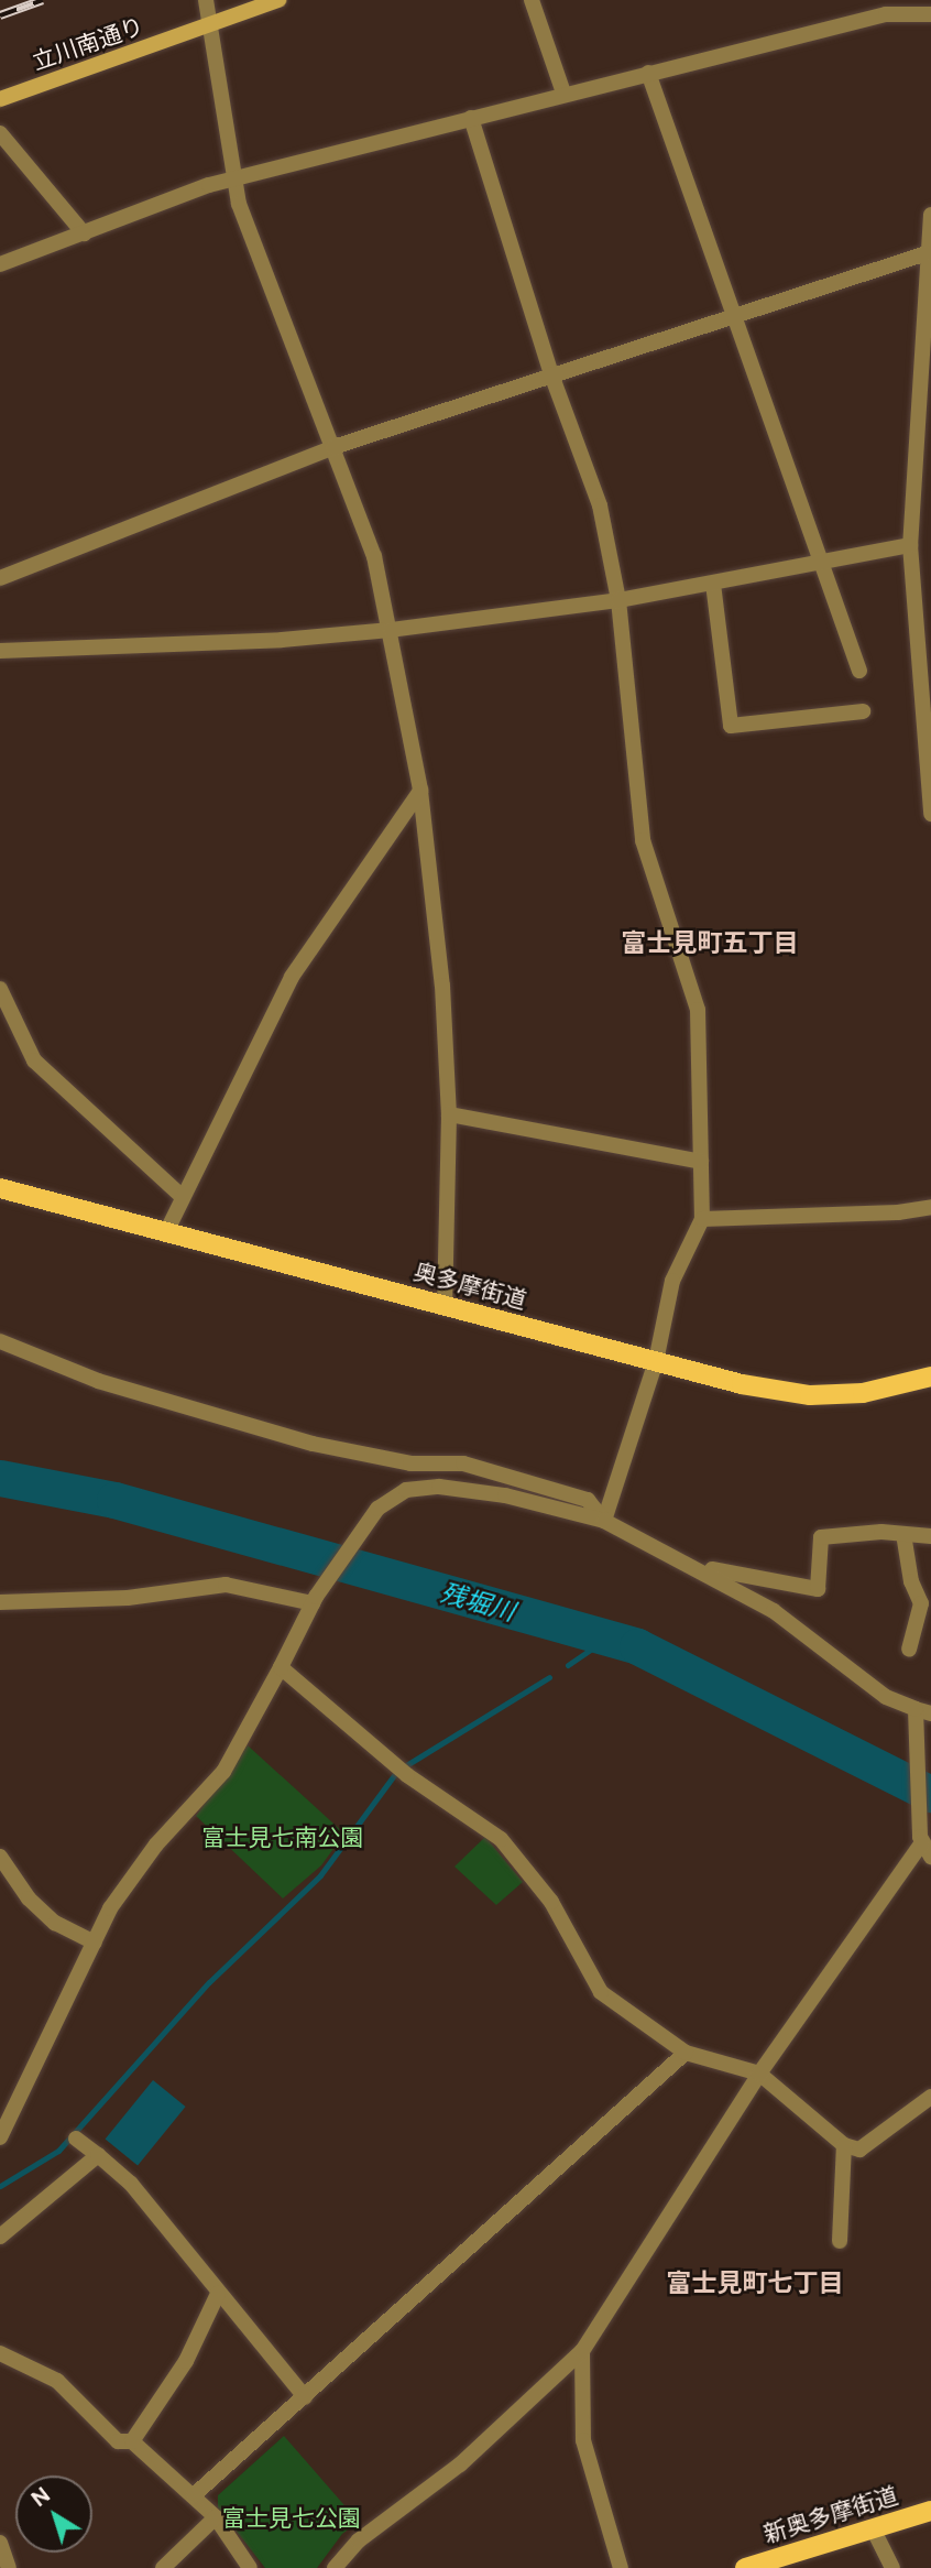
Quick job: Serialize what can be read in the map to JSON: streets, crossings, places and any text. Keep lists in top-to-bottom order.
{
  "streets": {
    "main road": ["奥多摩街道", "新奥多摩街道"],
    "street": ["立川南通り"]
  },
  "districts": ["富士見町五丁目", "富士見町七丁目"],
  "water": ["残堀川"],
  "parks": ["富士見七南公園", "富士見七公園"],
  "north": "top left"
}
